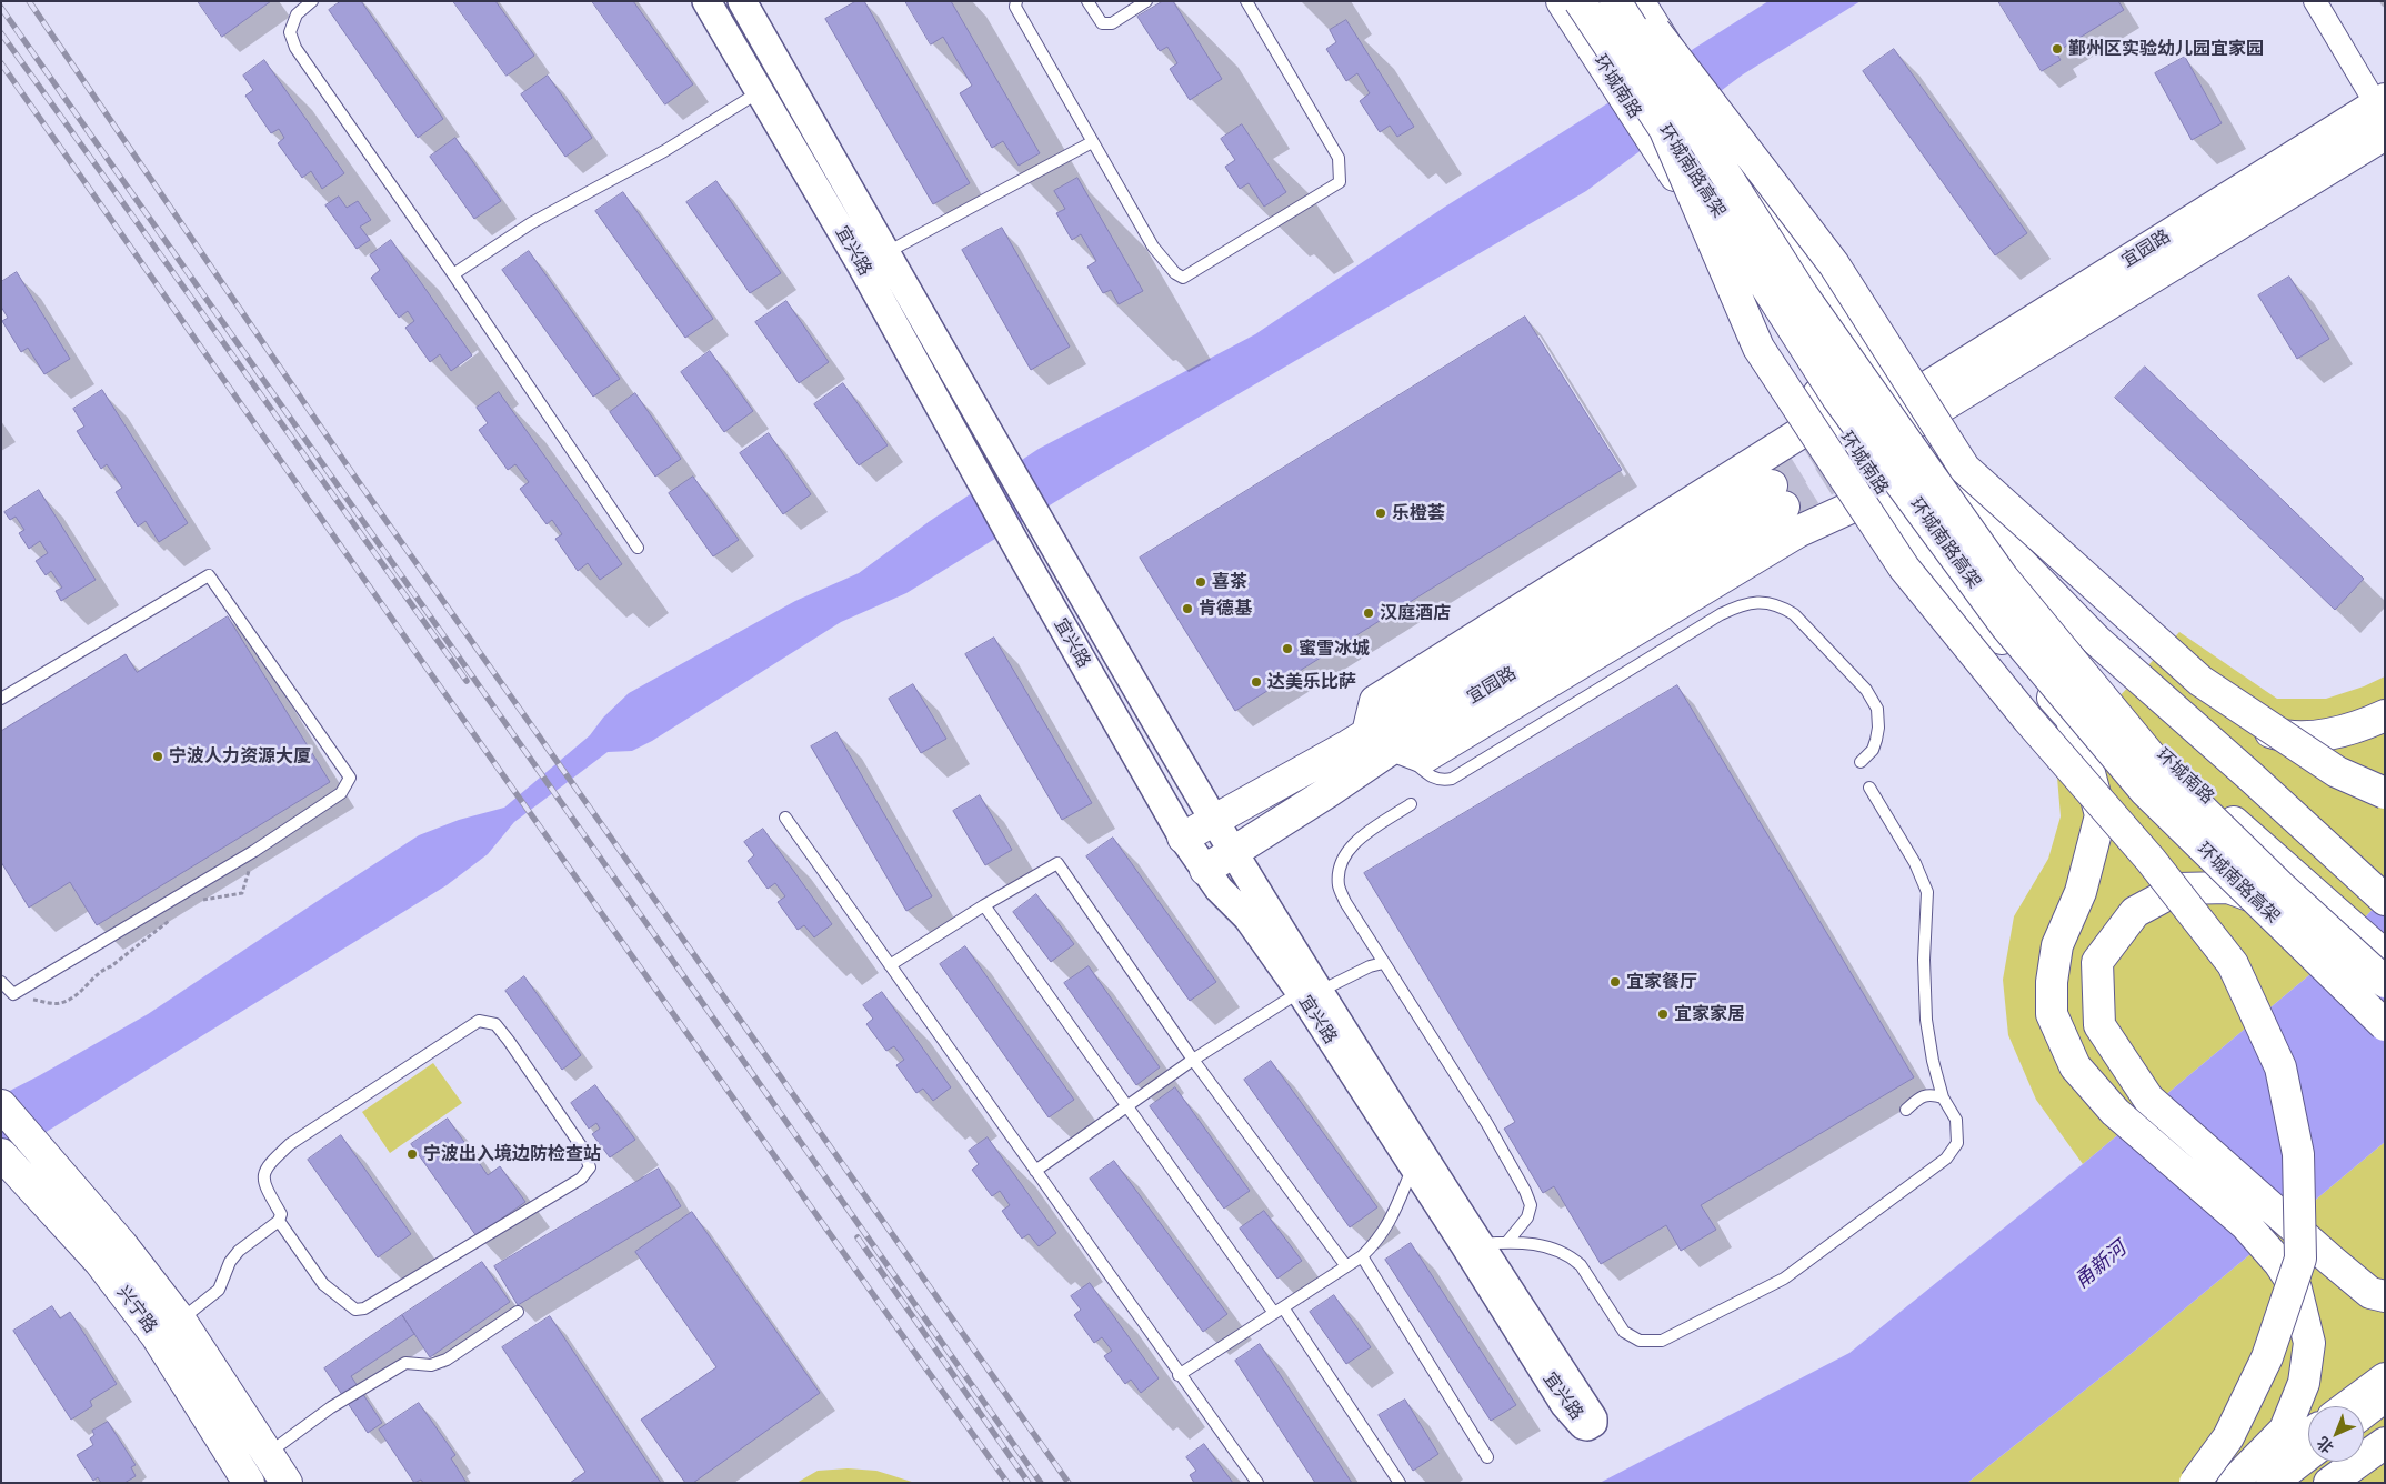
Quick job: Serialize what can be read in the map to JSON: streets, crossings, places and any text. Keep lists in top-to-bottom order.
{
  "streets": {
    "main road": [
      "环城南路",
      "环城南路高架",
      "宜园路",
      "兴宁路"
    ],
    "street": ["宜兴路"]
  },
  "crossings": [
    ["宜园路", "宜兴路"]
  ],
  "water": ["甬新河"],
  "places": [
    "鄞州区实验幼儿园宜家园",
    "乐橙荟",
    "喜茶",
    "肯德基",
    "汉庭酒店",
    "蜜雪冰城",
    "达美乐比萨",
    "宁波人力资源大厦",
    "宜家餐厅",
    "宜家家居",
    "宁波出入境边防检查站"
  ],
  "north": "bottom left"
}
